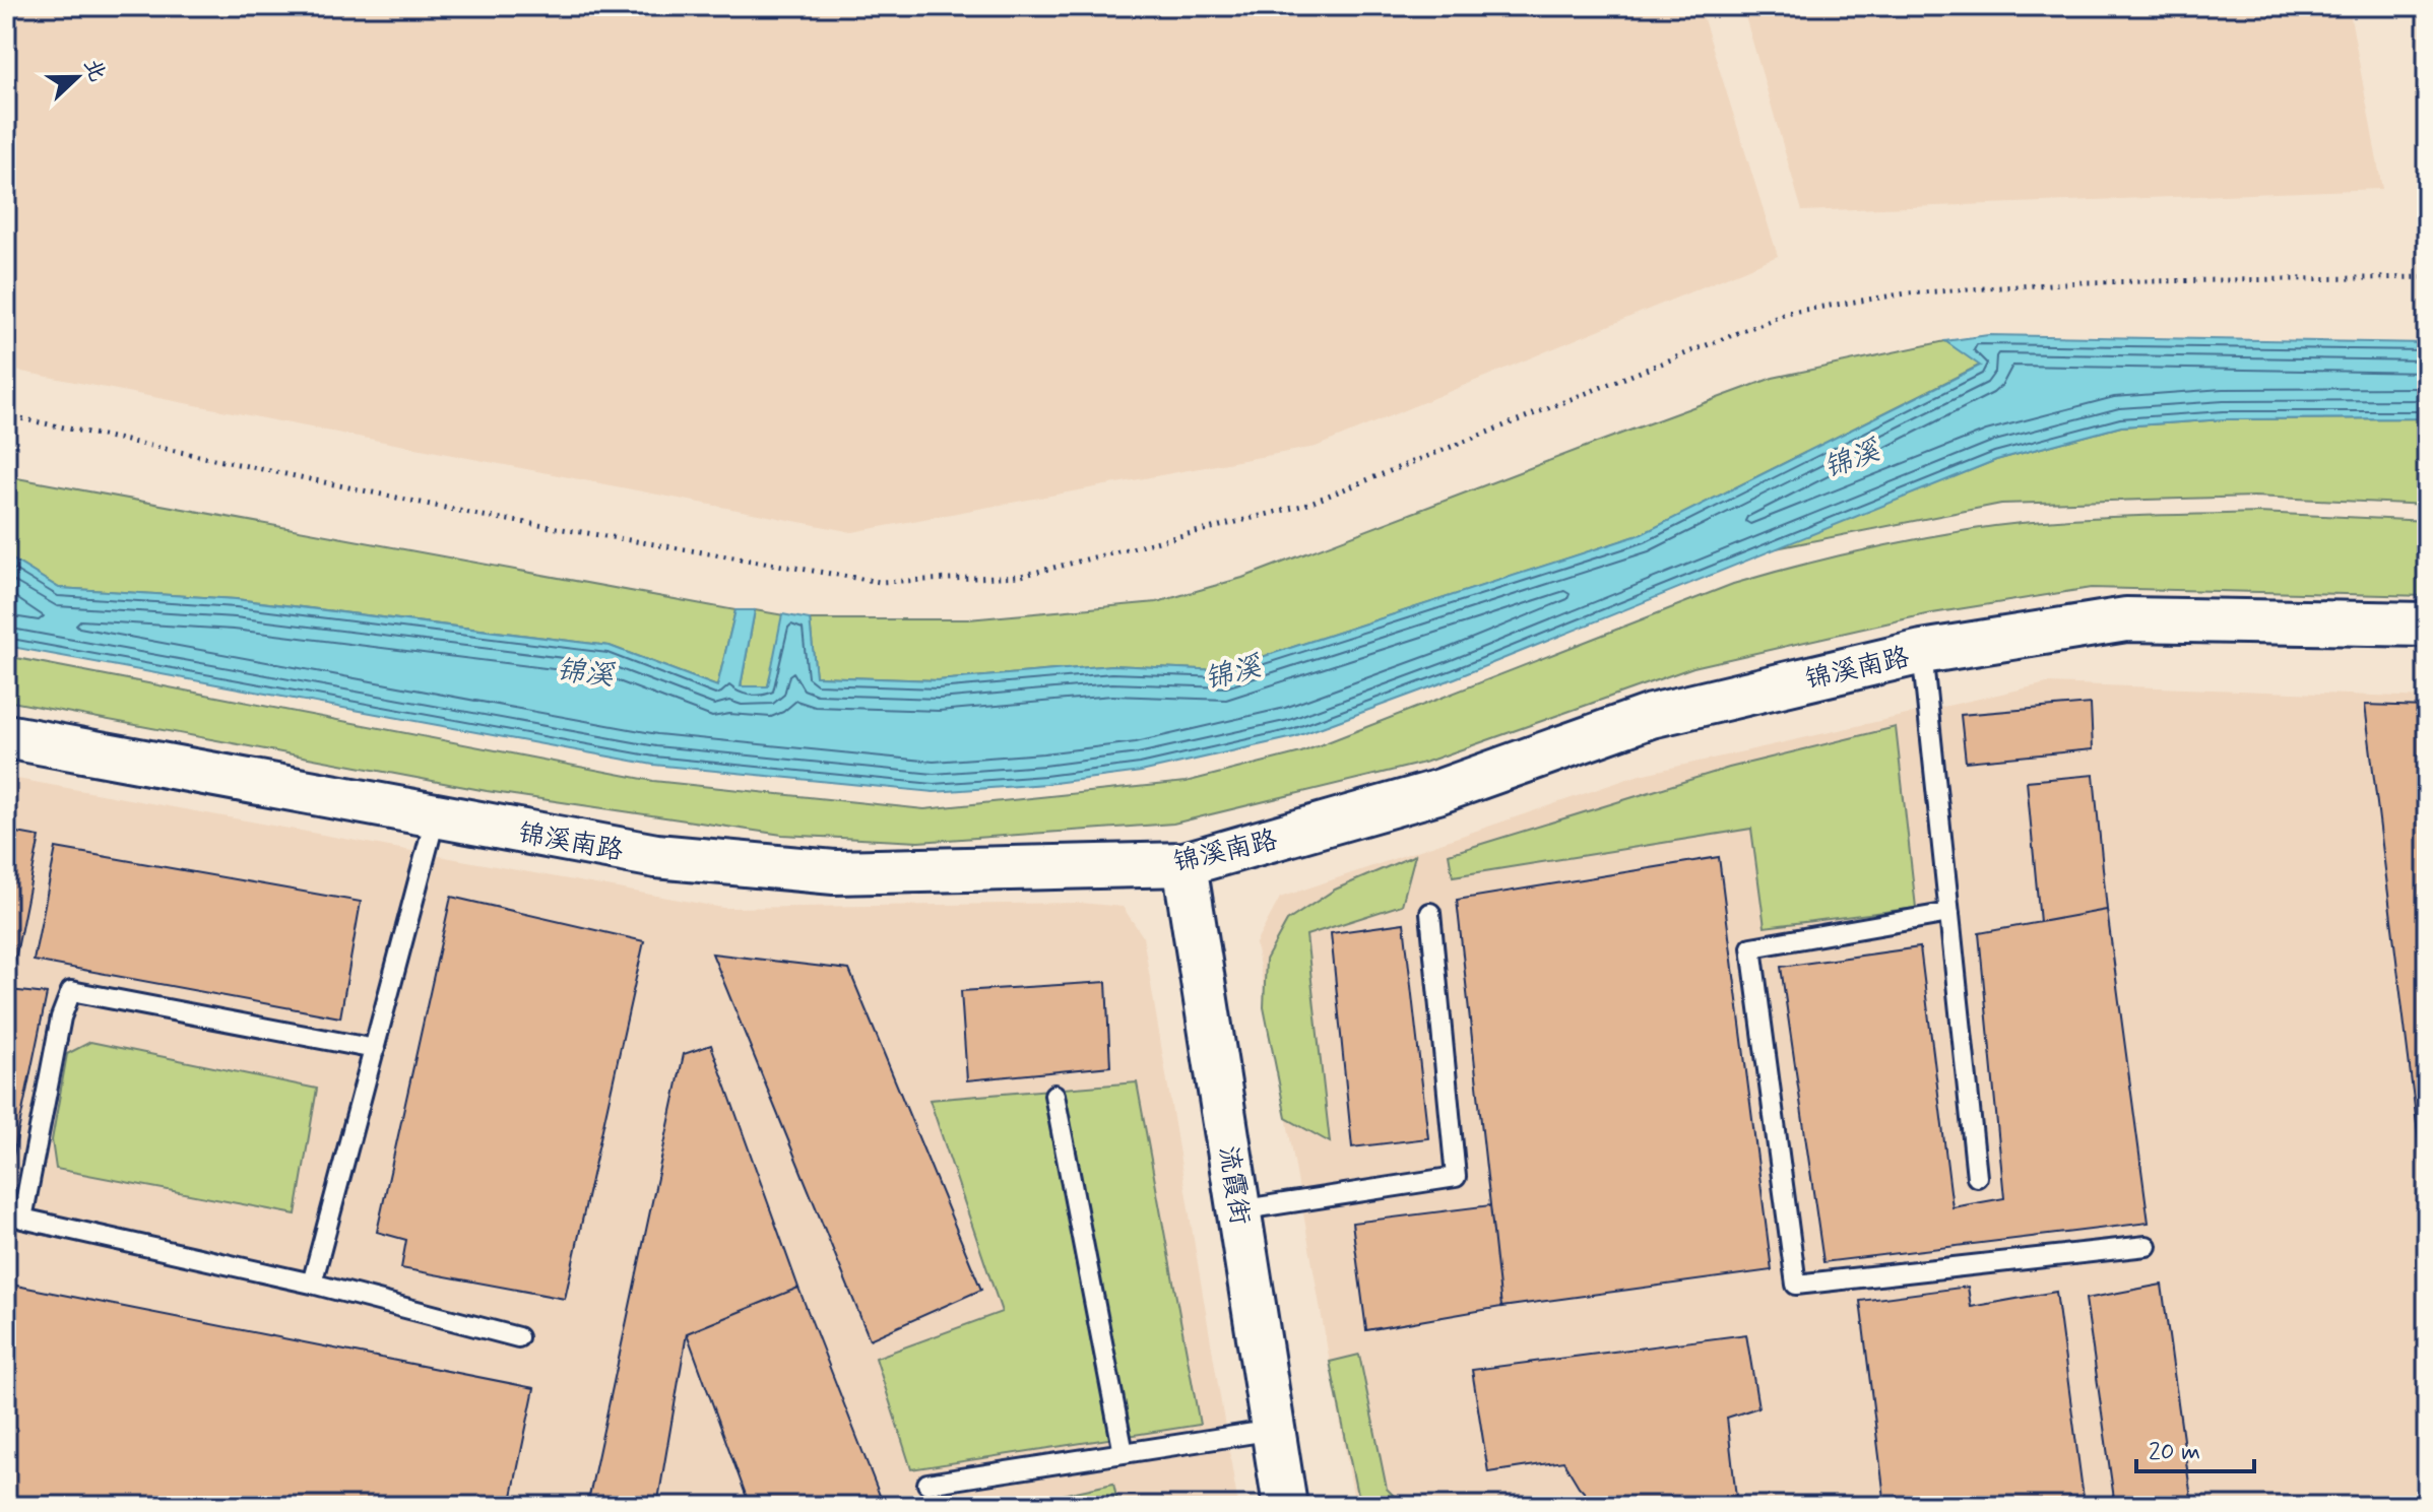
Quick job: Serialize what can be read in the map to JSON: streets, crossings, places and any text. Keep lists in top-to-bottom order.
{
  "streets": {
    "street": ["锦溪南路", "流霞街"]
  },
  "crossings": [
    ["锦溪南路", "流霞街"]
  ],
  "water": ["锦溪"],
  "scale_bar": "20 m",
  "north": "right"
}
